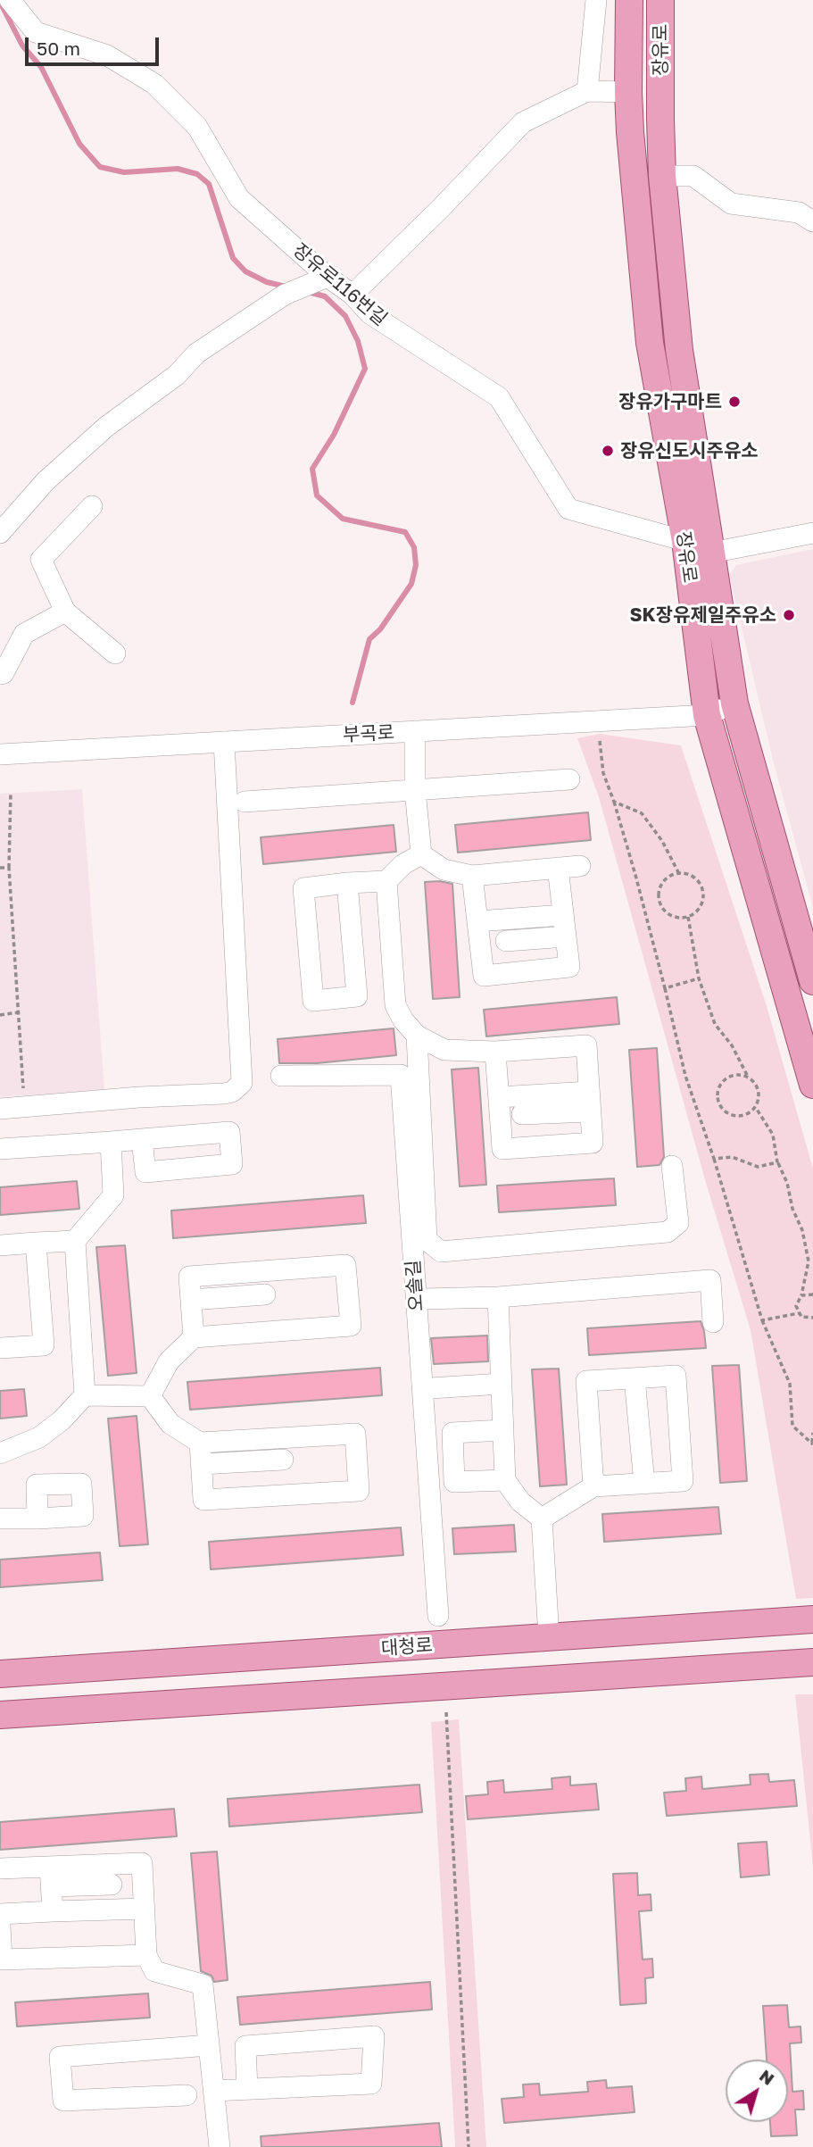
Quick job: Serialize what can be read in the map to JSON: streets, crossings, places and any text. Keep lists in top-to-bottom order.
{
  "streets": {
    "main road": ["장유로", "대청로"],
    "street": ["장유로116번길", "부곡로", "오솔길"]
  },
  "crossings": [
    ["장유로", "장유로116번길"],
    ["장유로", "부곡로"]
  ],
  "places": ["장유가구마트", "장유신도시주유소", "SK장유제일주유소"],
  "scale_bar": "50 m",
  "north": "top right"
}
